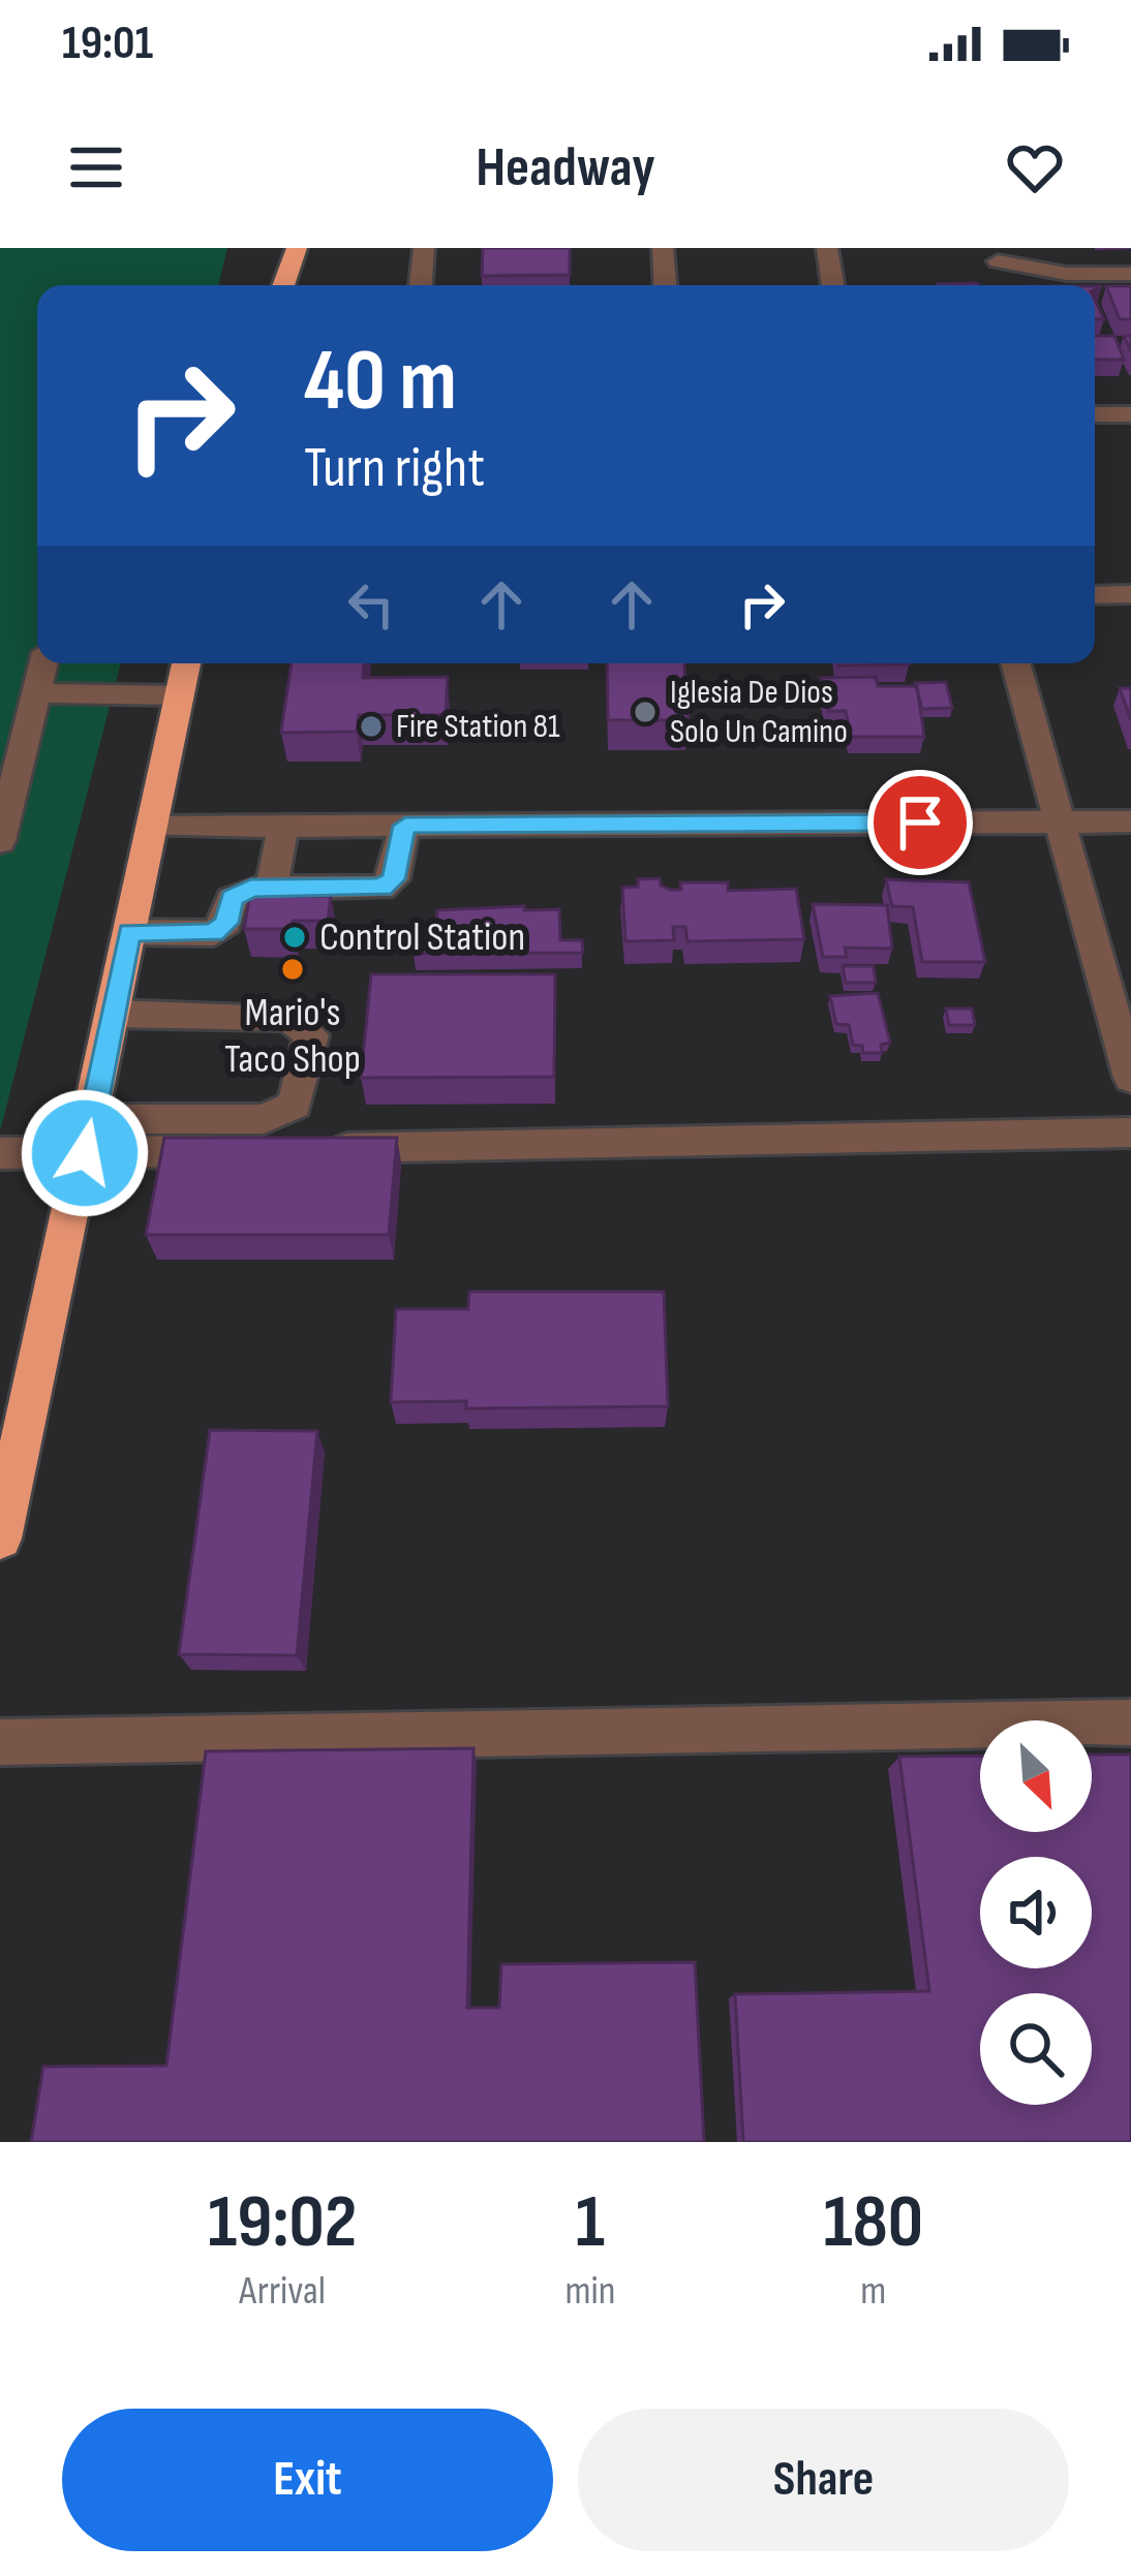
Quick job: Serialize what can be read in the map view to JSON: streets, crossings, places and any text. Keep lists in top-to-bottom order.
{
  "places": [
    "Iglesia De Dios Solo Un Camino",
    "Fire Station 81",
    "Control Station",
    "Mario's Taco Shop"
  ],
  "north": "bottom right",
  "page": {
    "status": "19:01",
    "header": "Headway",
    "turn": ["40 m", "Turn right"],
    "eta": [
      "19:02",
      "Arrival",
      "1",
      "min",
      "180",
      "m"
    ],
    "buttons": ["Exit", "Share"]
  }
}
